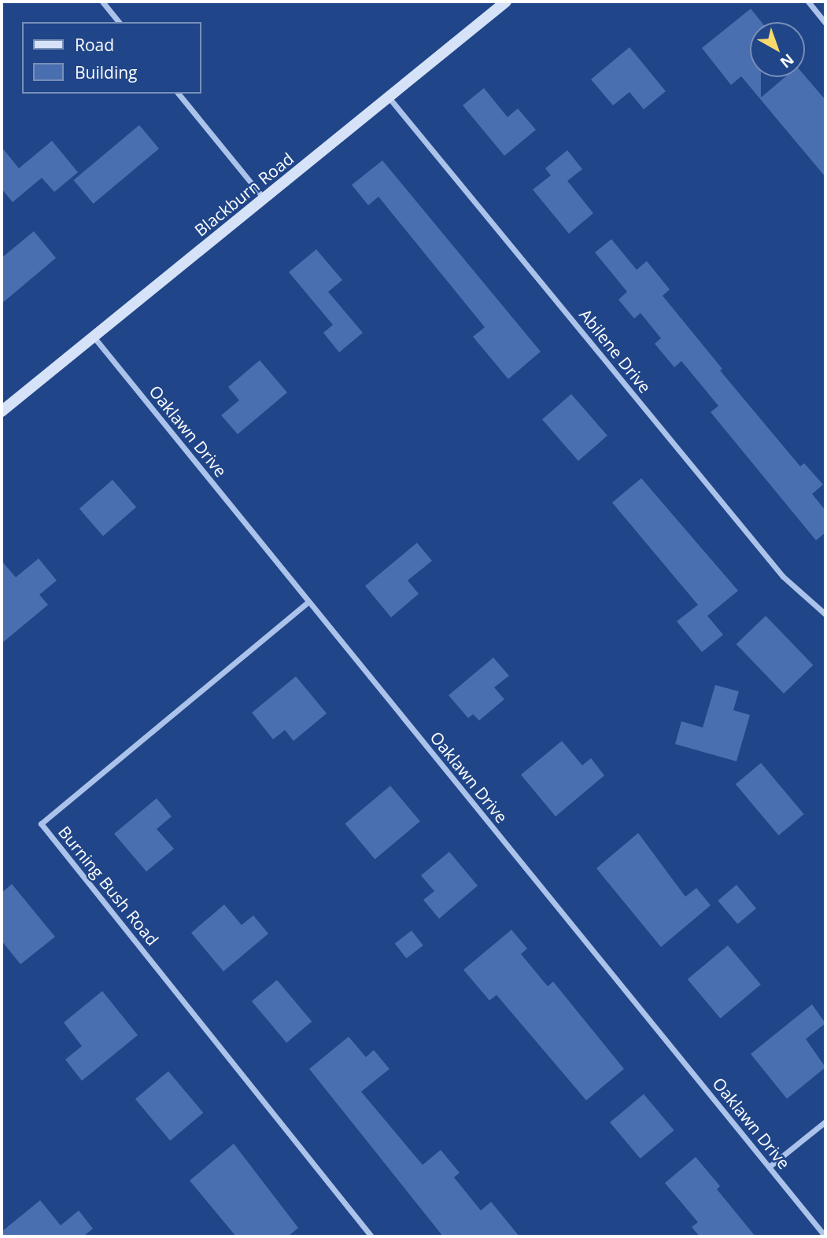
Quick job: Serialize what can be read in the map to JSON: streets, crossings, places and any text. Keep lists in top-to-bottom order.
{
  "streets": {
    "main road": ["Blackburn Road"],
    "street": ["Abilene Drive", "Oaklawn Drive", "Burning Bush Road"]
  },
  "crossings": [
    ["Blackburn Road", "Abilene Drive"],
    ["Blackburn Road", "Oaklawn Drive"],
    ["Oaklawn Drive", "Burning Bush Road"]
  ],
  "legend": ["Road", "Building"],
  "north": "bottom right"
}
